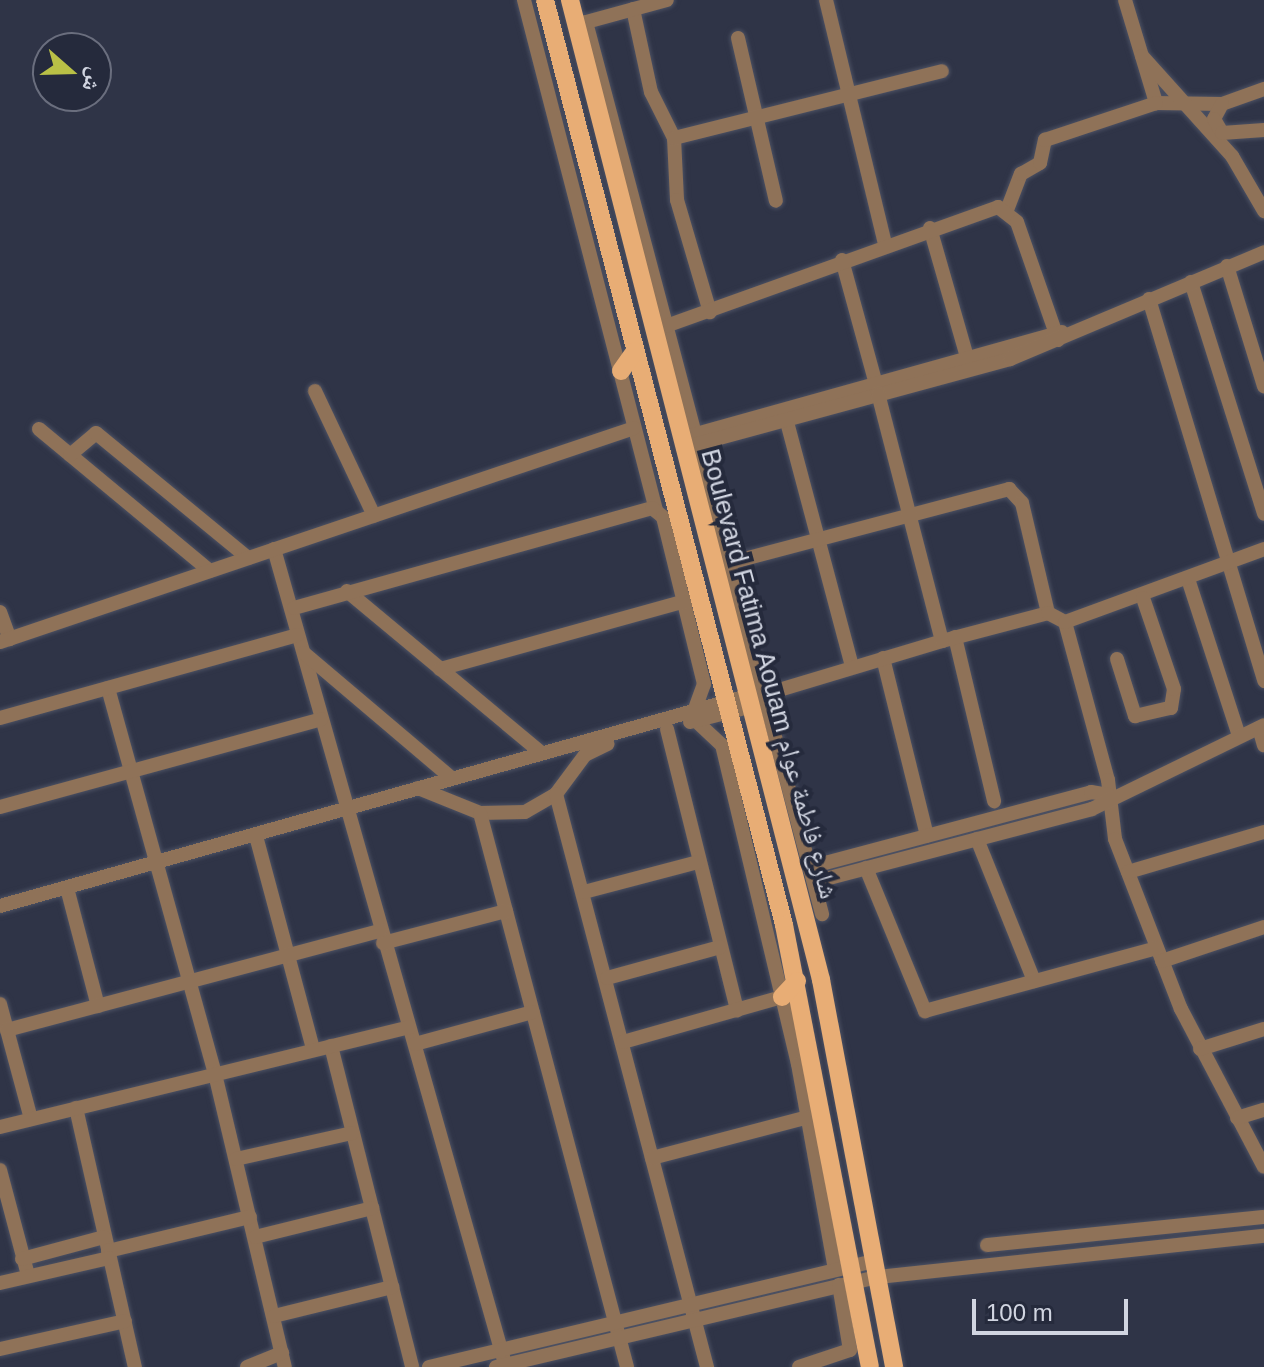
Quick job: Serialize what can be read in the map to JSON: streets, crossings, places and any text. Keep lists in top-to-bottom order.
{
  "streets": {
    "main road": ["Boulevard Fatima Aouam شارع فاطمة عوام"]
  },
  "scale_bar": "100 m",
  "north": "right"
}
